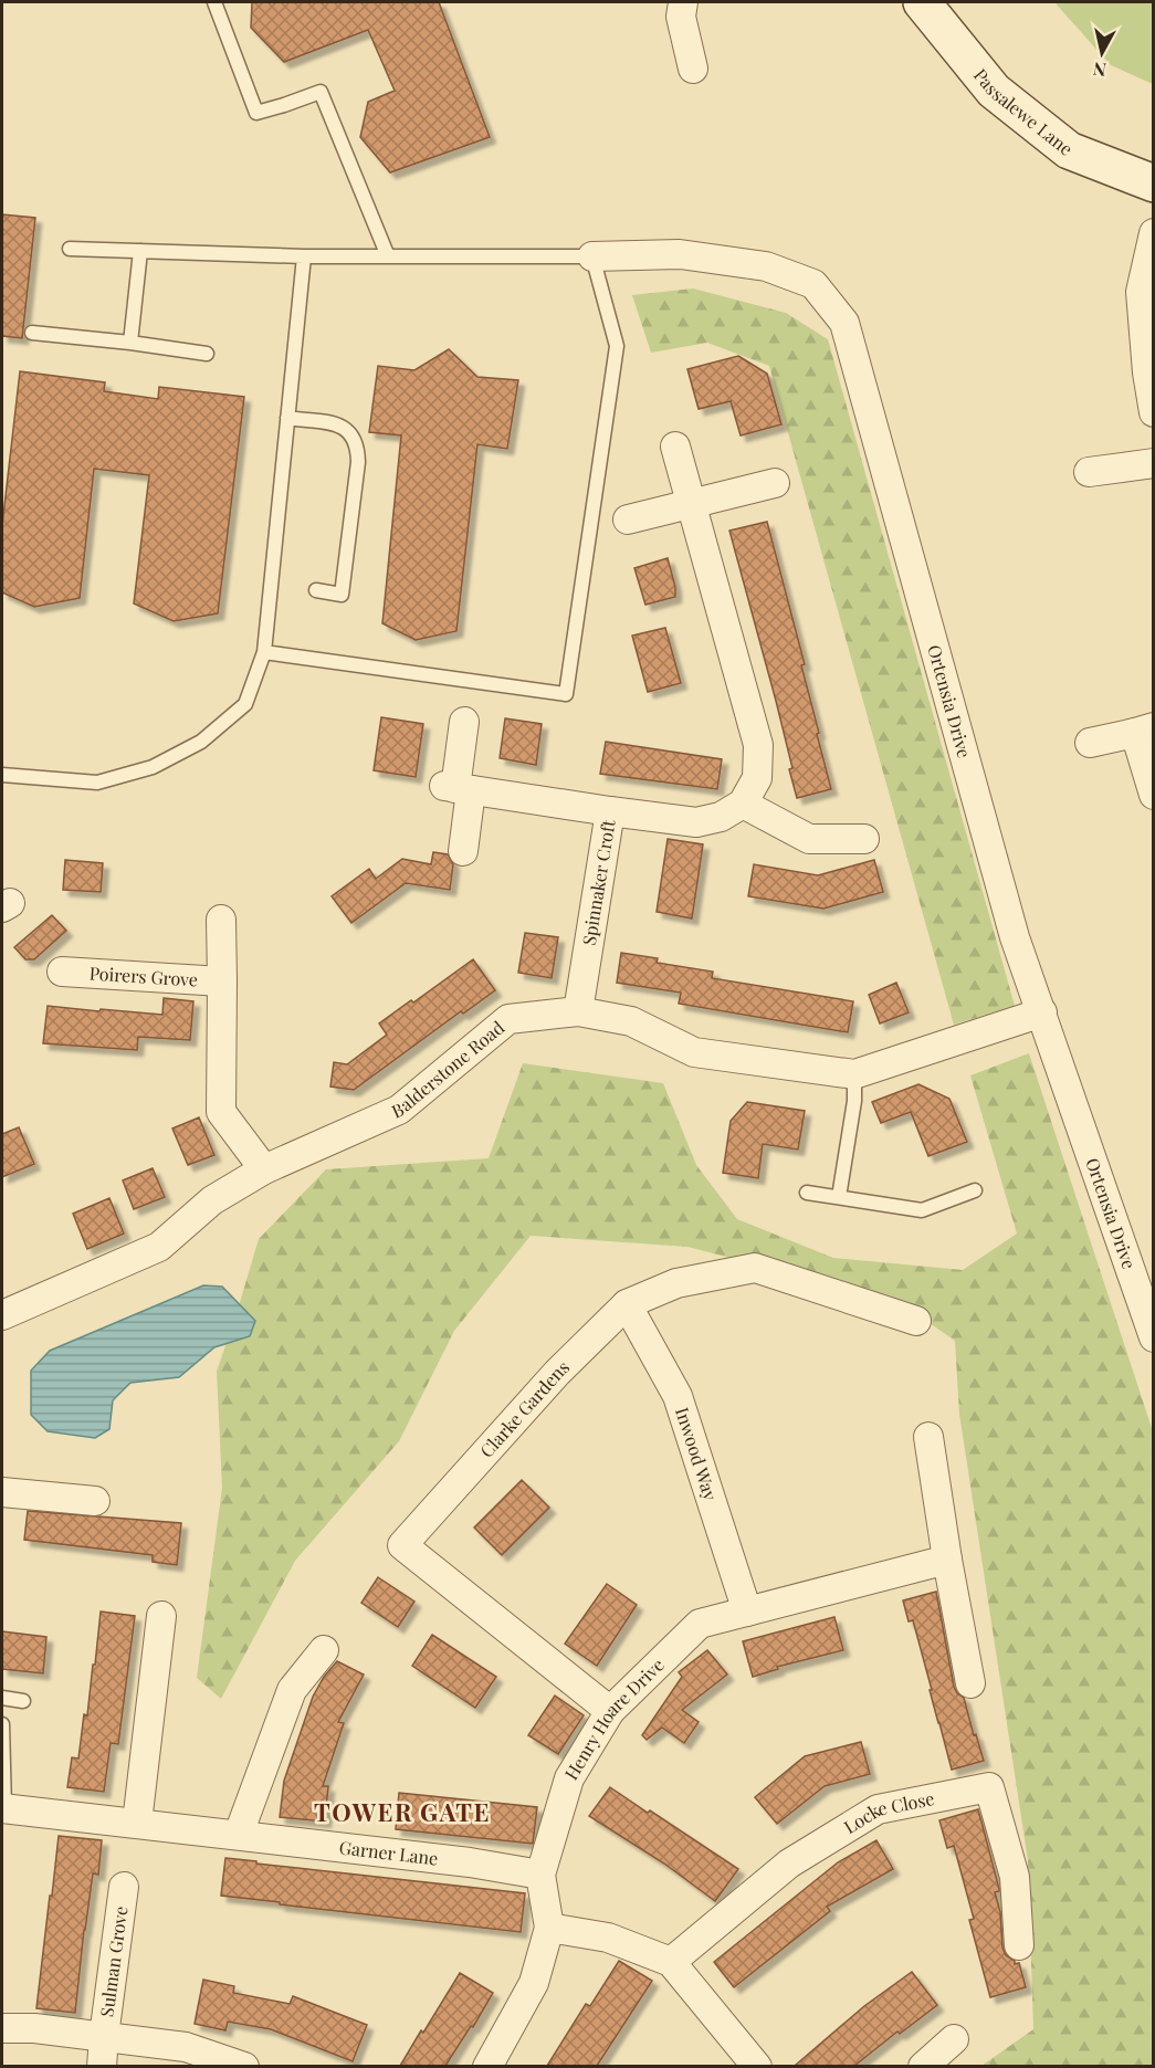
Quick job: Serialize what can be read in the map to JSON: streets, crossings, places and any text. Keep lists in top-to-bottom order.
{
  "streets": {
    "street": [
      "Passalewe Lane",
      "Ortensia Drive",
      "Spinnaker Croft",
      "Poirers Grove",
      "Balderstone Road",
      "Clarke Gardens",
      "Inwood Way",
      "Henry Hoare Drive",
      "Locke Close",
      "Garner Lane",
      "Sulman Grove"
    ]
  },
  "crossings": [
    ["Ortensia Drive", "Balderstone Road"],
    ["Spinnaker Croft", "Balderstone Road"],
    ["Poirers Grove", "Balderstone Road"],
    ["Clarke Gardens", "Inwood Way"],
    ["Clarke Gardens", "Henry Hoare Drive"],
    ["Inwood Way", "Henry Hoare Drive"],
    ["Henry Hoare Drive", "Garner Lane"]
  ],
  "districts": ["TOWER GATE"],
  "north": "bottom"
}
